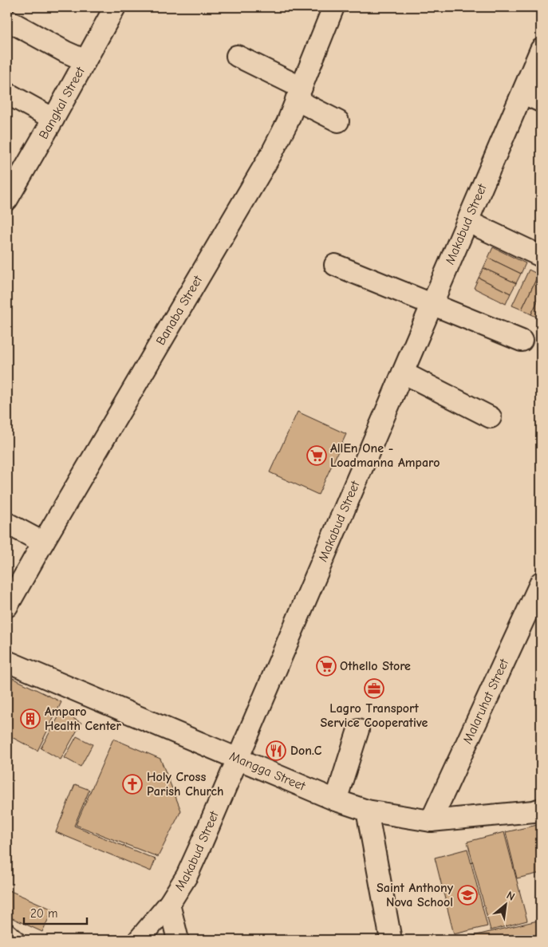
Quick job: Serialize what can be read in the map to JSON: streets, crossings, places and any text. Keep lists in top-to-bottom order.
{
  "streets": {
    "street": [
      "Bangkal Street",
      "Makabud Street",
      "Banaba Street",
      "Malaruhat Street",
      "Mangga Street"
    ]
  },
  "crossings": [
    ["Makabud Street", "Mangga Street"],
    ["Malaruhat Street", "Mangga Street"]
  ],
  "places": {
    "supermarket": ["AllEn One - Loadmanna Amparo", "Othello Store"],
    "office": ["Lagro Transport Service Cooperative"],
    "building": ["Amparo Health Center"],
    "restaurant": ["Don.C"],
    "church": ["Holy Cross Parish Church"],
    "school or university": ["Saint Anthony Nova School"]
  },
  "scale_bar": "20 m",
  "north": "top right"
}
